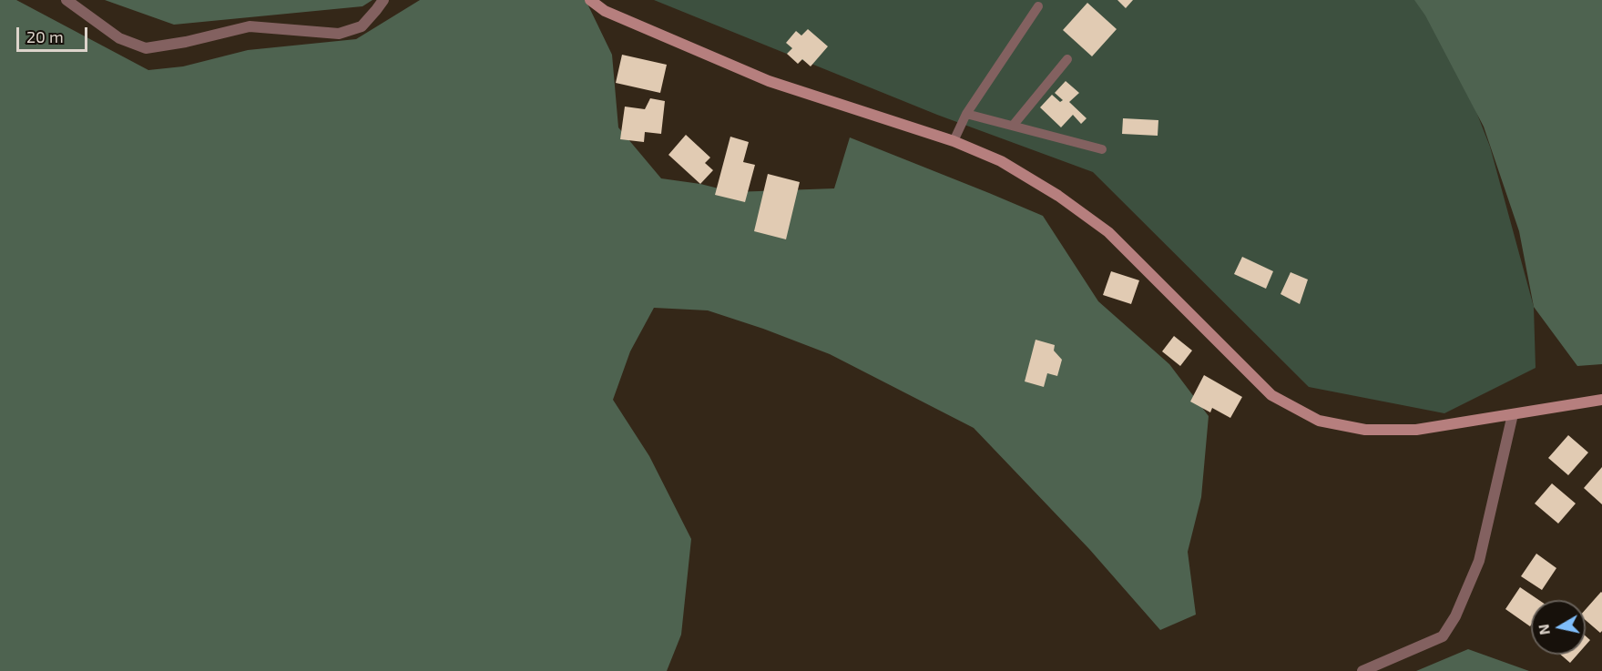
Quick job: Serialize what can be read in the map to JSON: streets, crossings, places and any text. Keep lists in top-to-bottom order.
{
  "scale_bar": "20 m",
  "north": "left"
}
